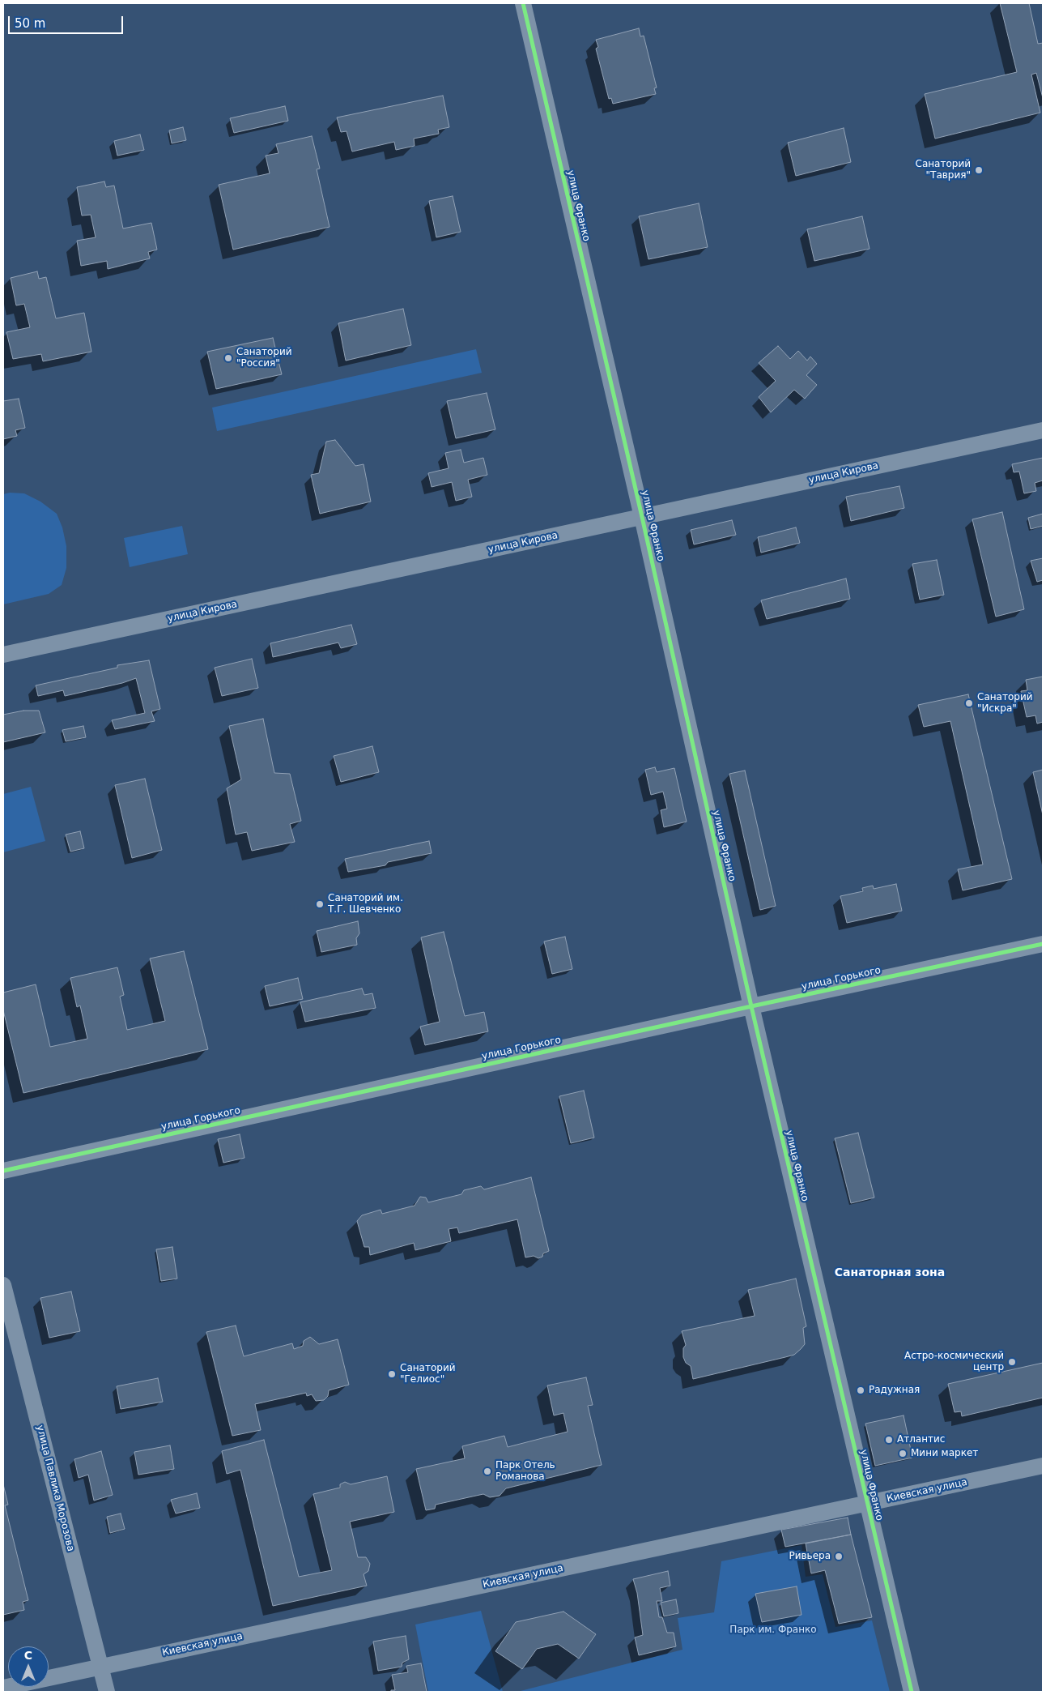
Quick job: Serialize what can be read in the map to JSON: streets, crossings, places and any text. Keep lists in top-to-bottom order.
{
  "streets": {
    "street": [
      "улица Франко",
      "улица Кирова",
      "улица Горького",
      "улица Павлика Морозова",
      "Киевская улица"
    ]
  },
  "crossings": [
    ["улица Франко", "улица Кирова"],
    ["улица Франко", "улица Горького"],
    ["улица Франко", "Киевская улица"],
    ["улица Павлика Морозова", "Киевская улица"]
  ],
  "districts": ["Санаторная зона"],
  "parks": ["Парк им. Франко"],
  "places": [
    "Санаторий \"Таврия\"",
    "Санаторий \"Россия\"",
    "Санаторий \"Искра\"",
    "Санаторий им. Т.Г. Шевченко",
    "Астро-космический центр",
    "Санаторий \"Гелиос\"",
    "Радужная",
    "Атлантис",
    "Мини маркет",
    "Парк Отель Романова",
    "Ривьера"
  ],
  "scale_bar": "50 m",
  "north": "top"
}
